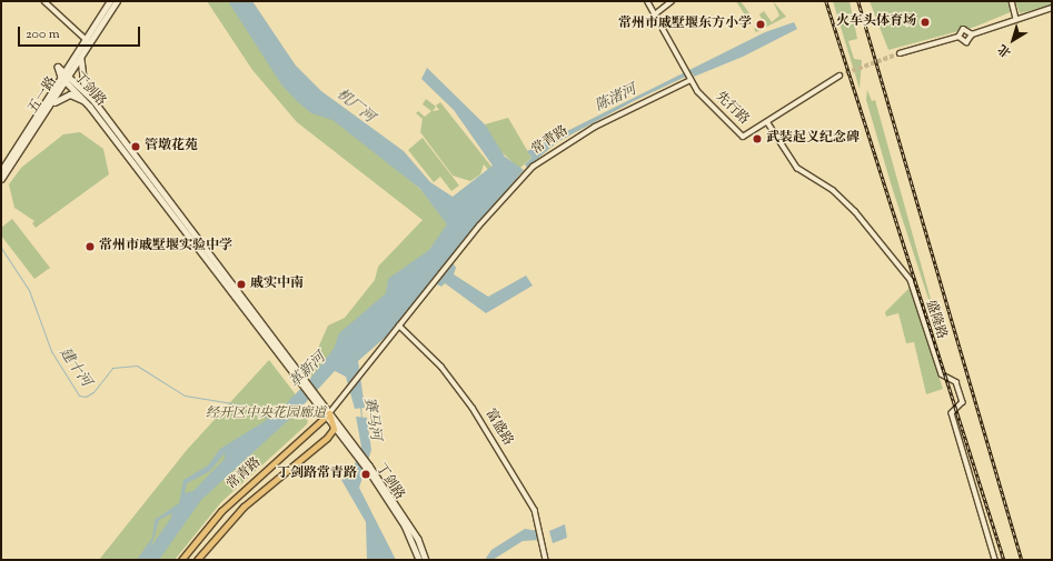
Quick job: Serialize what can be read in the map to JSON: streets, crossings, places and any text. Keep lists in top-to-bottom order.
{
  "streets": {
    "main road": ["丁剑路", "五一路", "常青路"],
    "street": ["先行路", "盛隆路", "富盛路"]
  },
  "crossings": [
    ["丁剑路", "五一路"],
    ["丁剑路", "常青路"],
    ["先行路", "常青路"],
    ["先行路", "盛隆路"],
    ["常青路", "富盛路"]
  ],
  "water": [
    "陈渚河",
    "机厂河",
    "建十河",
    "革新河",
    "赛马河"
  ],
  "parks": ["经开区中央花园廊道"],
  "places": [
    "火车头体育场",
    "常州市戚墅堰东方小学",
    "武装起义纪念碑",
    "管墩花苑",
    "常州市戚墅堰实验中学",
    "戚实中南",
    "丁剑路常青路"
  ],
  "scale_bar": "200 m",
  "north": "bottom left"
}
